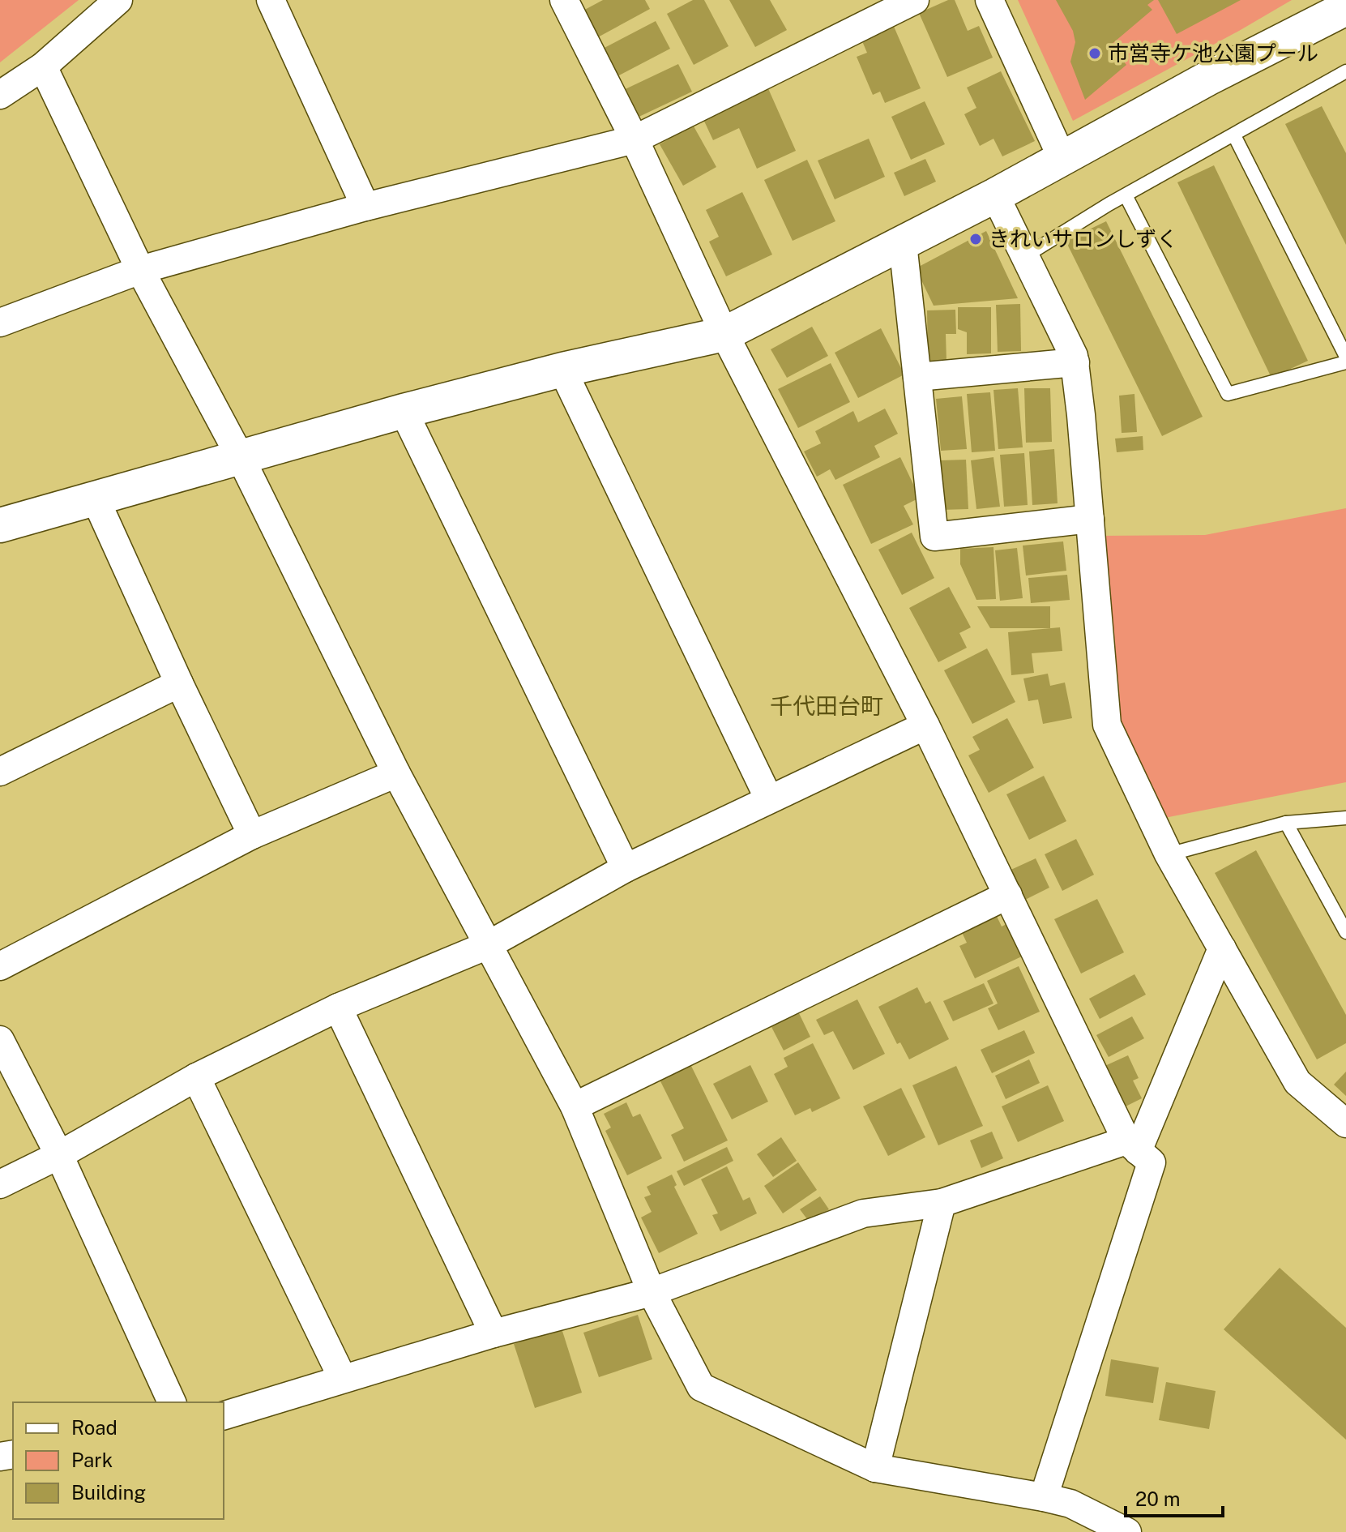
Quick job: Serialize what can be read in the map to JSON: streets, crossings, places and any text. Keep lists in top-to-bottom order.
{
  "districts": ["千代田台町"],
  "places": ["市営寺ケ池公園プール", "きれいサロンしずく"],
  "legend": ["Road", "Park", "Building"],
  "scale_bar": "20 m"
}
